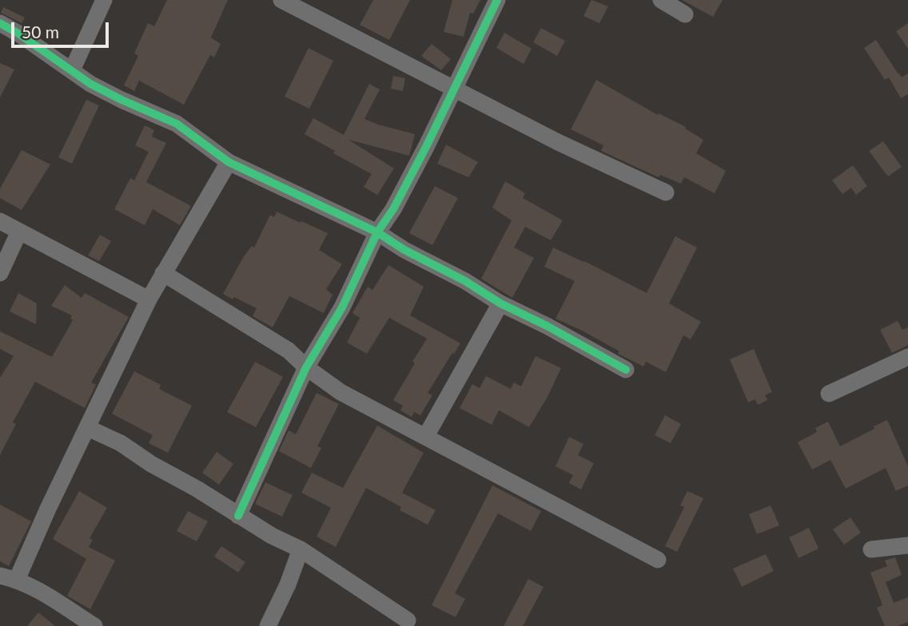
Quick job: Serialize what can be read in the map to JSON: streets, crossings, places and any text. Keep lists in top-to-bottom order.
{
  "scale_bar": "50 m"
}
